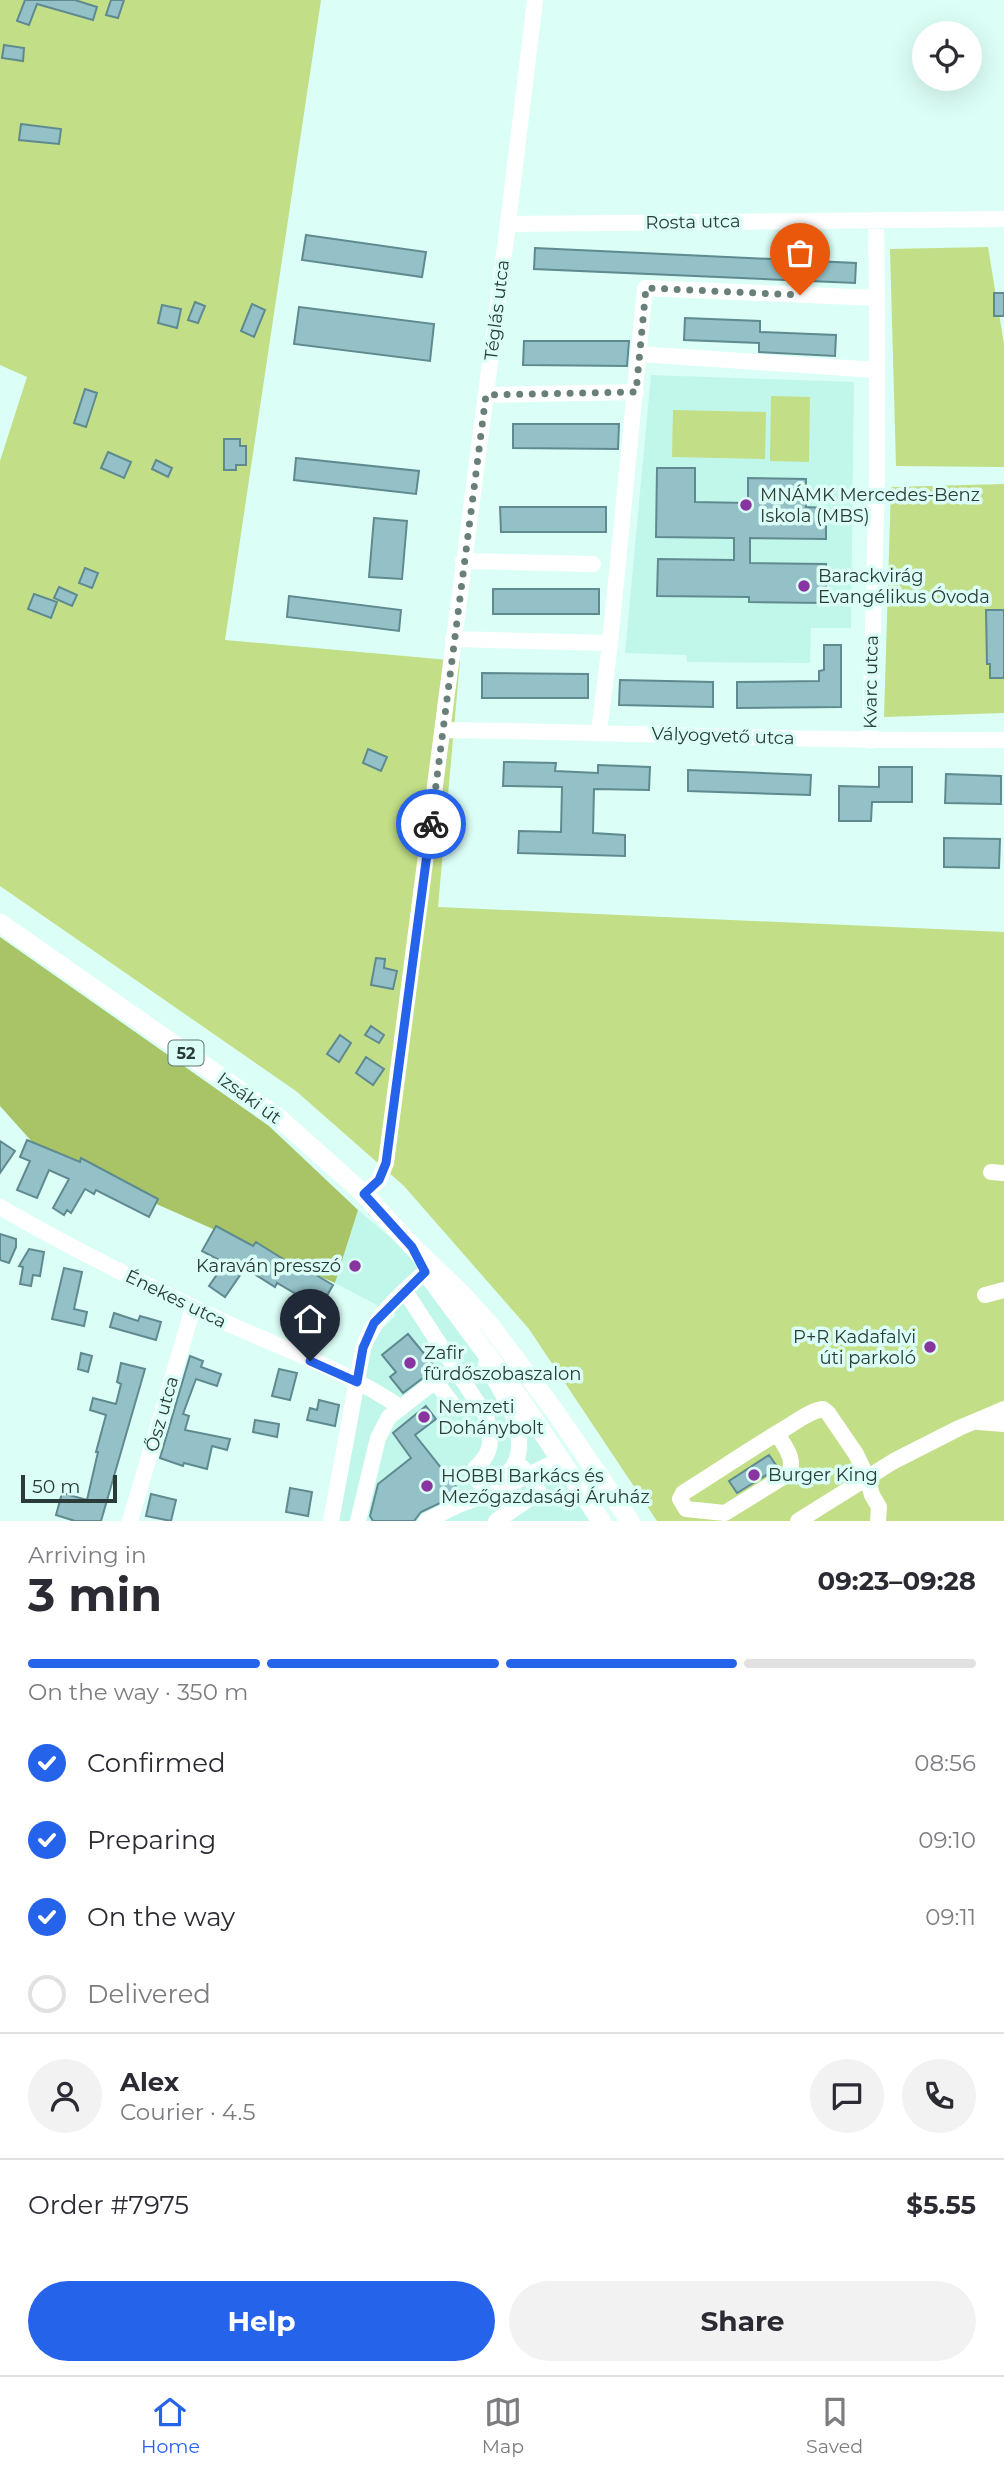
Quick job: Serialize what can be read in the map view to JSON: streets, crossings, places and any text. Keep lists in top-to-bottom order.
{
  "streets": {
    "main road": ["52", "Izsáki út"],
    "street": [
      "Rosta utca",
      "Téglás utca",
      "Kvarc utca",
      "Vályogvető utca",
      "Énekes utca",
      "Ősz utca"
    ]
  },
  "crossings": [
    ["Rosta utca", "Téglás utca"],
    ["Rosta utca", "Kvarc utca"],
    ["Téglás utca", "Vályogvető utca"],
    ["Téglás utca", "Izsáki út"],
    ["Kvarc utca", "Vályogvető utca"],
    ["Énekes utca", "Ősz utca"]
  ],
  "places": [
    "MNÁMK Mercedes-Benz Iskola (MBS)",
    "Barackvirág Evangélikus Óvoda",
    "Karaván presszó",
    "P+R Kadafalvi úti parkoló",
    "Zafir fürdőszobaszalon",
    "Nemzeti Dohánybolt",
    "Burger King",
    "HOBBI Barkács és Mezőgazdasági Áruház"
  ],
  "scale_bar": "50 m",
  "page": {
    "scale": "50 m",
    "heading": ["3 min", "Arriving in", "09:23–09:28"],
    "panel": [
      "Alex",
      "Courier · 4.5",
      "Order #7975",
      "$5.55"
    ],
    "bar": "On the way · 350 m",
    "list": [
      ["Confirmed", "08:56"],
      ["Preparing", "09:10"],
      ["On the way", "09:11"],
      "Delivered"
    ],
    "buttons": ["Help", "Share"],
    "tabs": ["Home", "Map", "Saved"]
  }
}
